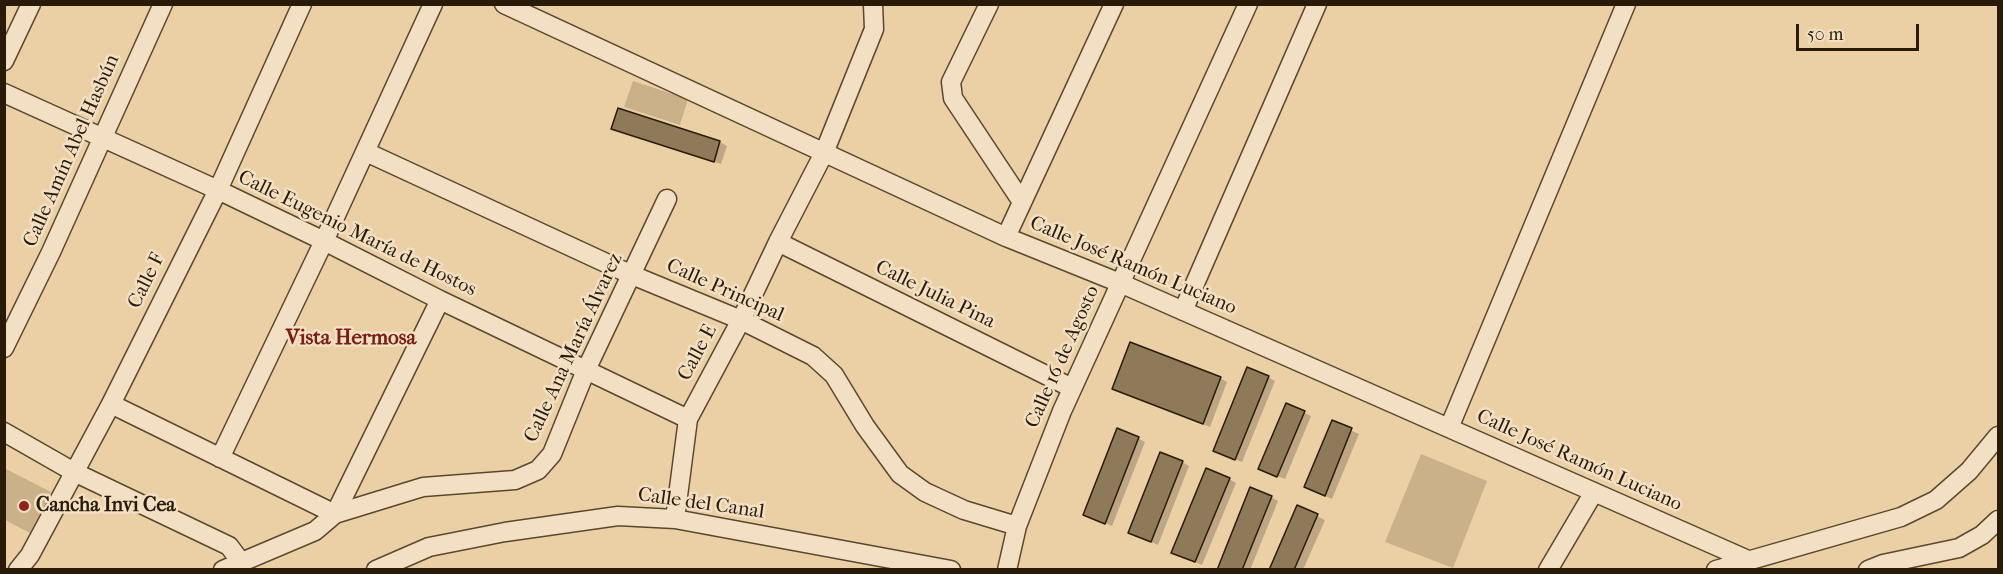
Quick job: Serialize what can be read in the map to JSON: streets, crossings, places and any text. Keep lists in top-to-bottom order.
{
  "streets": {
    "street": [
      "Calle Amín Abel Hasbún",
      "Calle Eugenio María de Hostos",
      "Calle José Ramón Luciano",
      "Calle F",
      "Calle Principal",
      "Calle Julia Pina",
      "Calle Ana María Álvarez",
      "Calle E",
      "Calle 16 de Agosto",
      "Calle del Canal"
    ]
  },
  "crossings": [
    ["Calle Amín Abel Hasbún", "Calle Eugenio María de Hostos"],
    ["Calle Eugenio María de Hostos", "Calle F"],
    ["Calle Eugenio María de Hostos", "Calle Ana María Álvarez"],
    ["Calle Eugenio María de Hostos", "Calle E"],
    ["Calle José Ramón Luciano", "Calle E"],
    ["Calle José Ramón Luciano", "Calle 16 de Agosto"],
    ["Calle Principal", "Calle Ana María Álvarez"],
    ["Calle Principal", "Calle E"],
    ["Calle Principal", "Calle 16 de Agosto"],
    ["Calle Julia Pina", "Calle E"],
    ["Calle Julia Pina", "Calle 16 de Agosto"],
    ["Calle E", "Calle del Canal"]
  ],
  "districts": ["Vista Hermosa"],
  "places": ["Cancha Invi Cea"],
  "scale_bar": "50 m"
}
